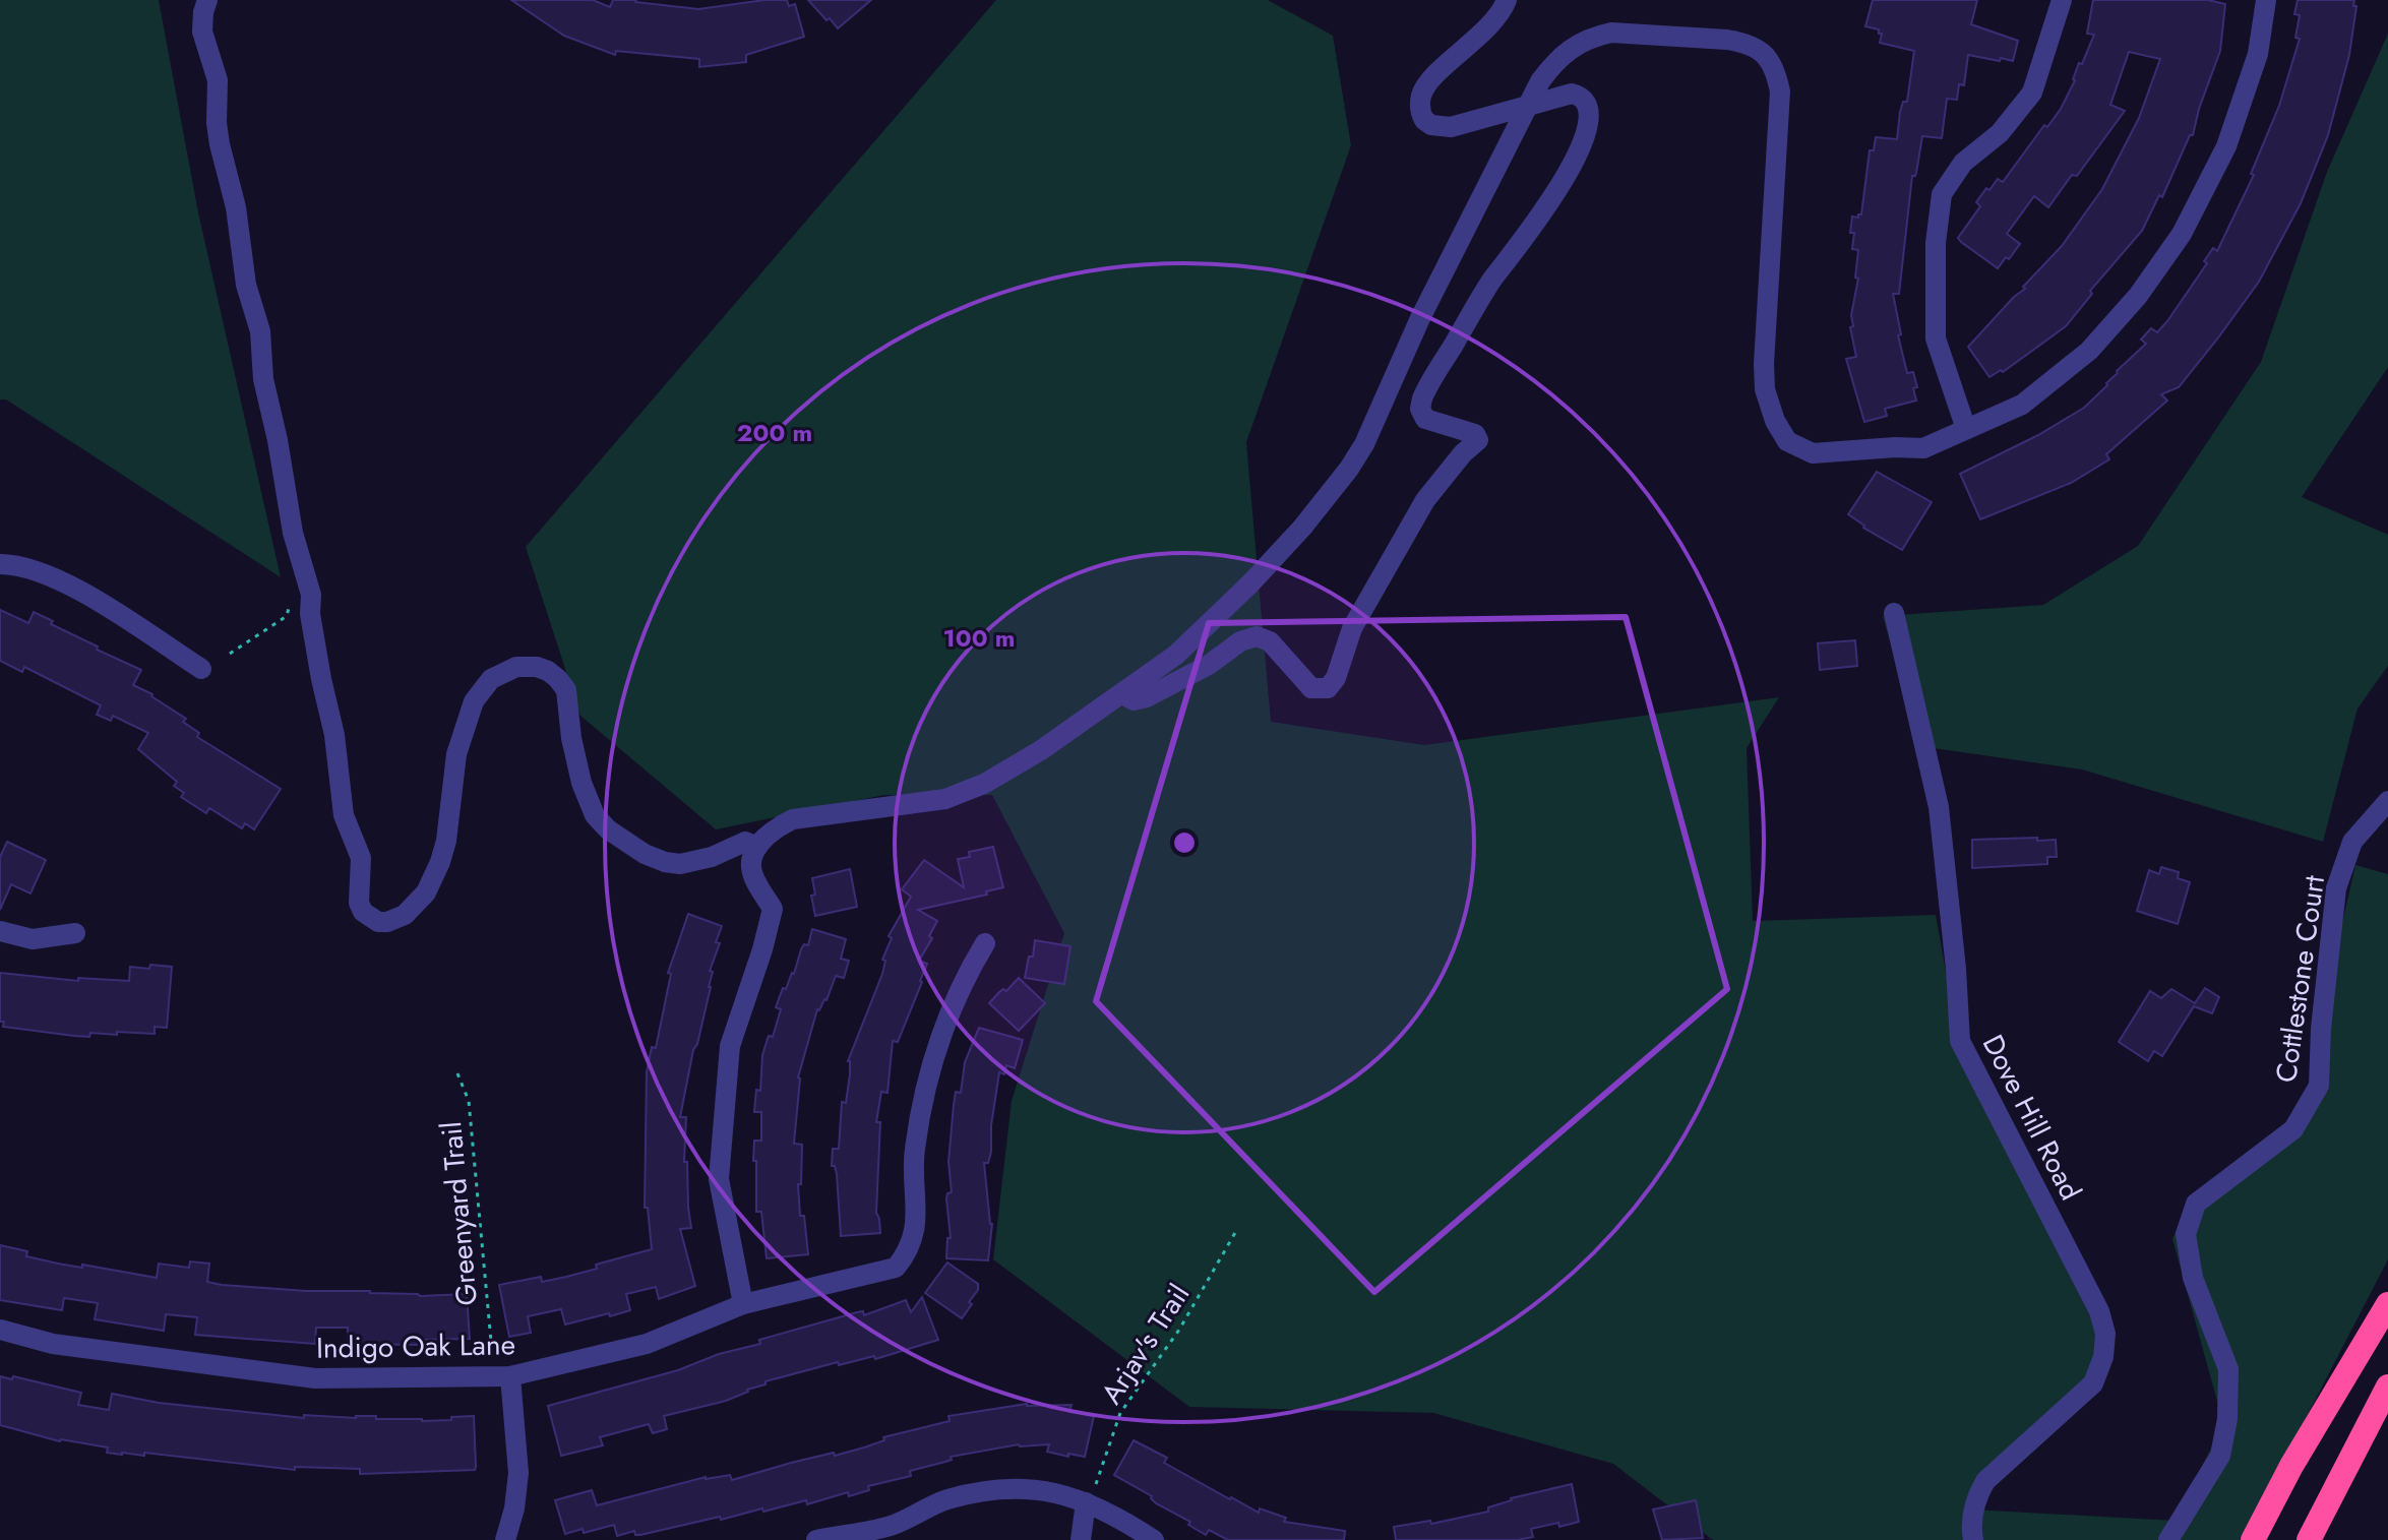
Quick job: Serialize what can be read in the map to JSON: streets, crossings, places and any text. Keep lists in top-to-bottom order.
{
  "streets": {
    "street": ["Cottlestone Court", "Dove Hill Road", "Indigo Oak Lane"],
    "path": ["Greenyard Trail", "Arjav's Trail"]
  },
  "rings": ["200 m", "100 m"]
}
